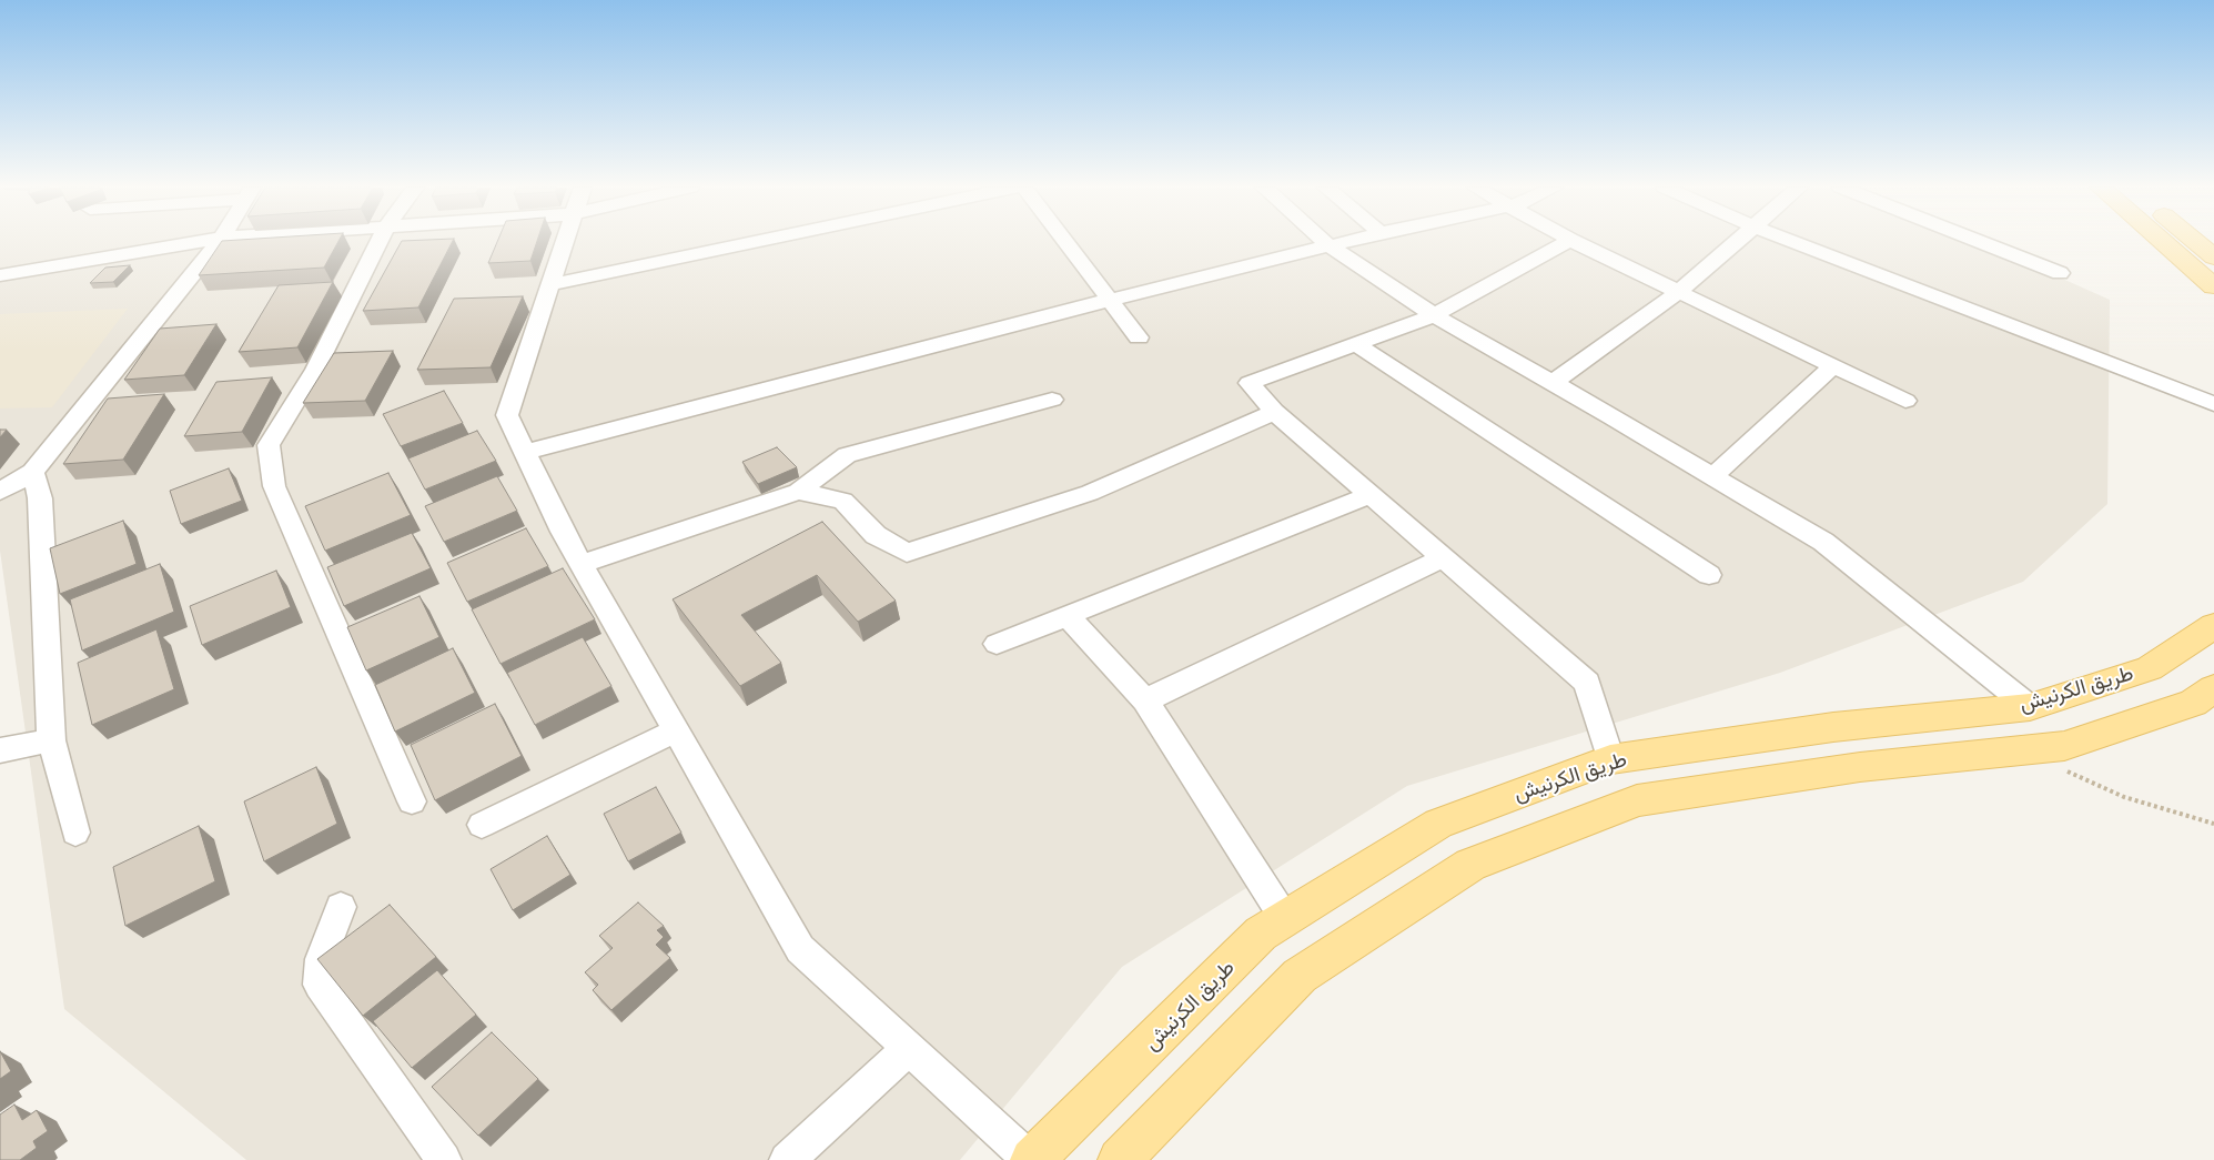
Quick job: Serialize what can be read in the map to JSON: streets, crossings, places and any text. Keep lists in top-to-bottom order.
{
  "streets": {
    "main road": ["طريق الكرنيش"]
  }
}
